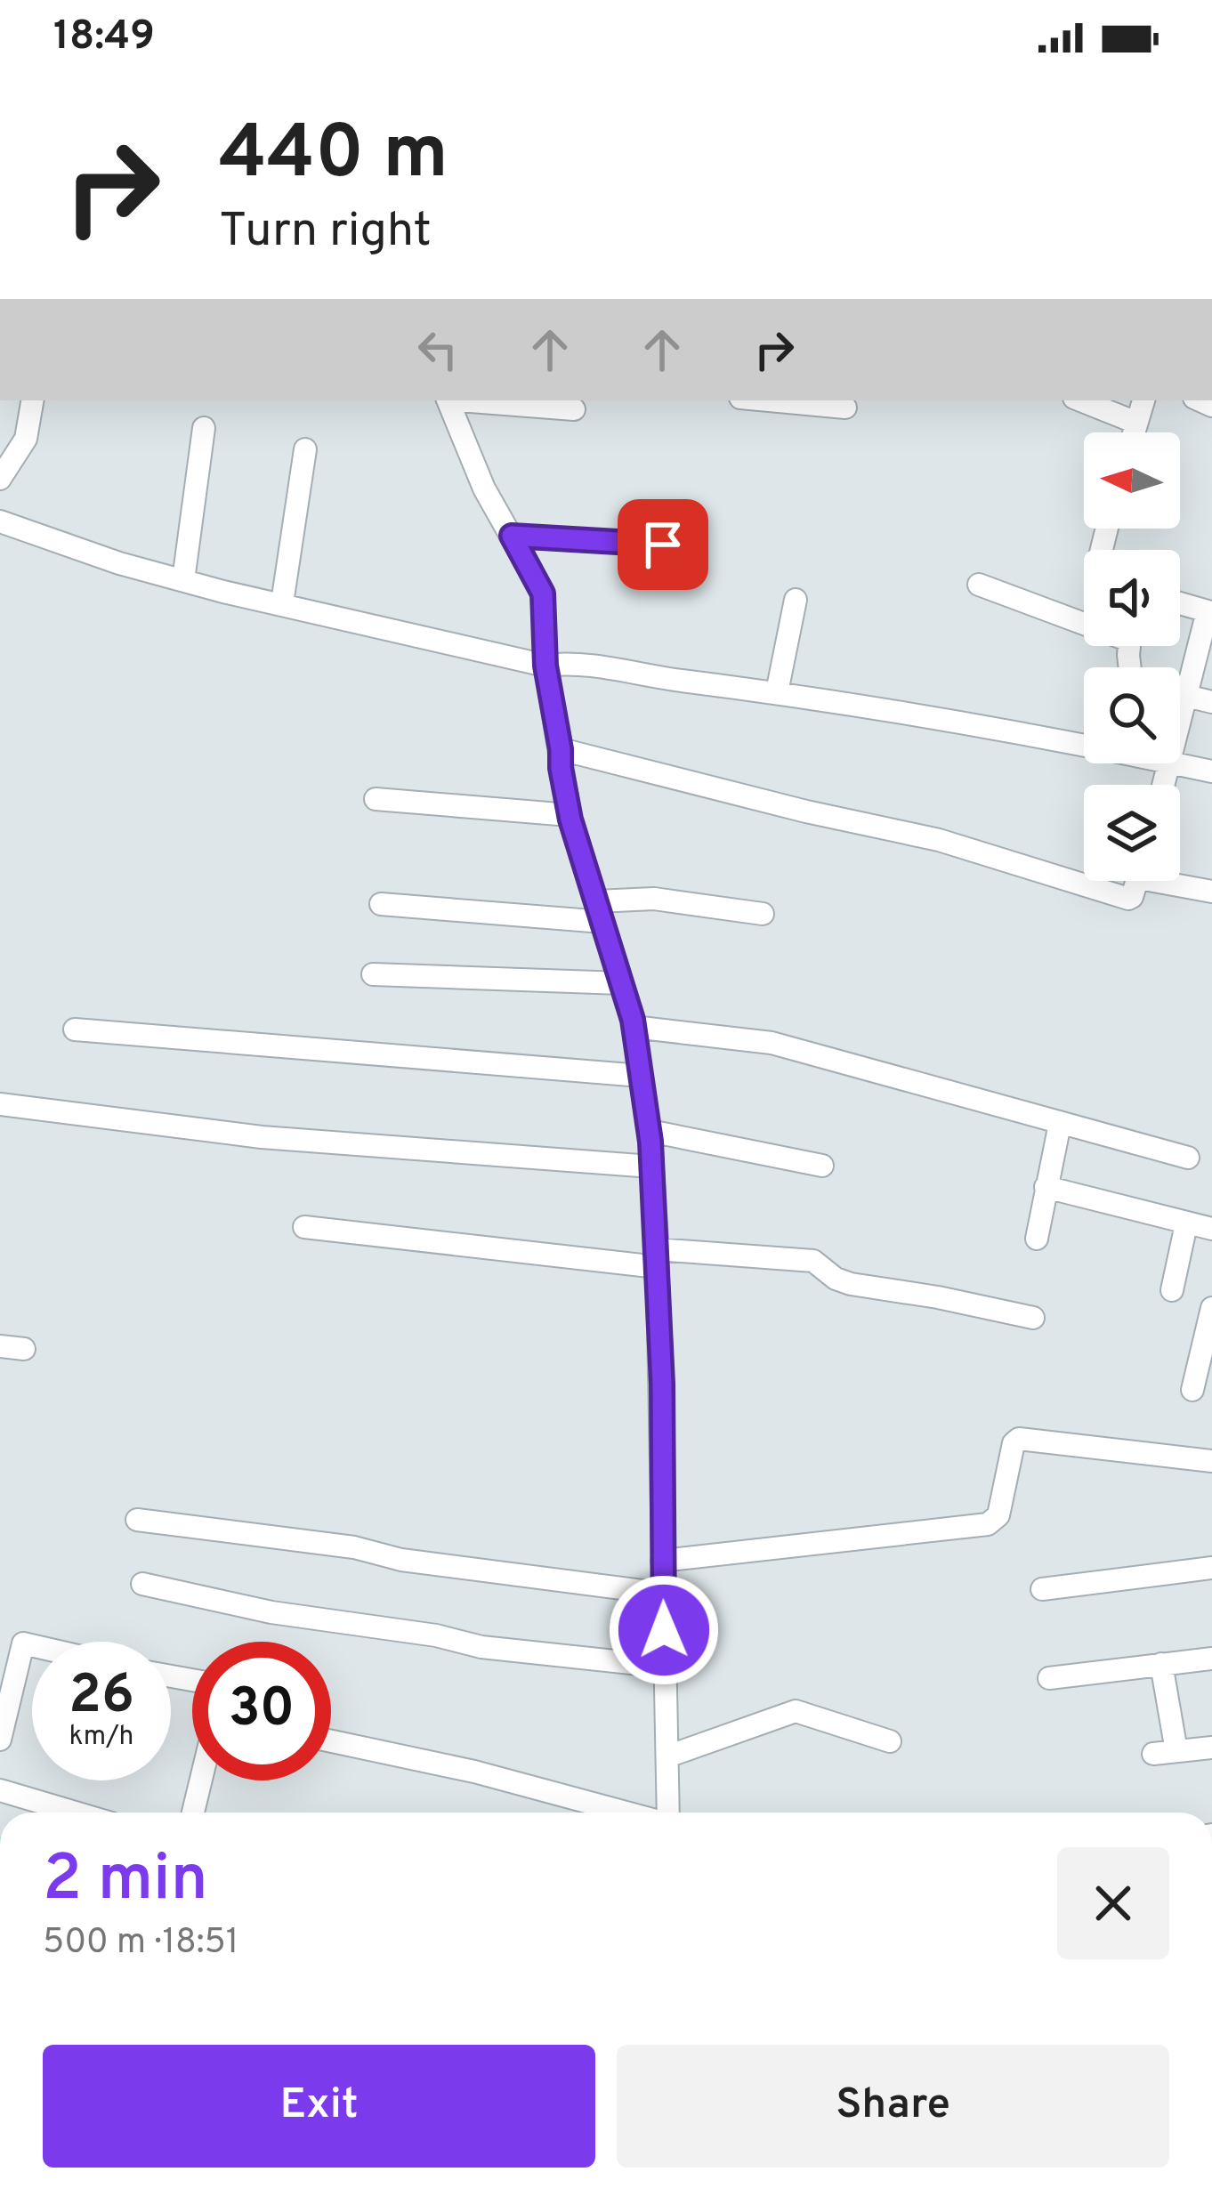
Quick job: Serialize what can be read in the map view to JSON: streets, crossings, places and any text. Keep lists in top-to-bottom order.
{
  "north": "left",
  "page": {
    "status": "18:49",
    "turn": ["440 m", "Turn right"],
    "speed": "26 km/h",
    "limit": "30",
    "heading": ["2 min", "500 m · 18:51"],
    "buttons": ["Exit", "Share"]
  }
}
